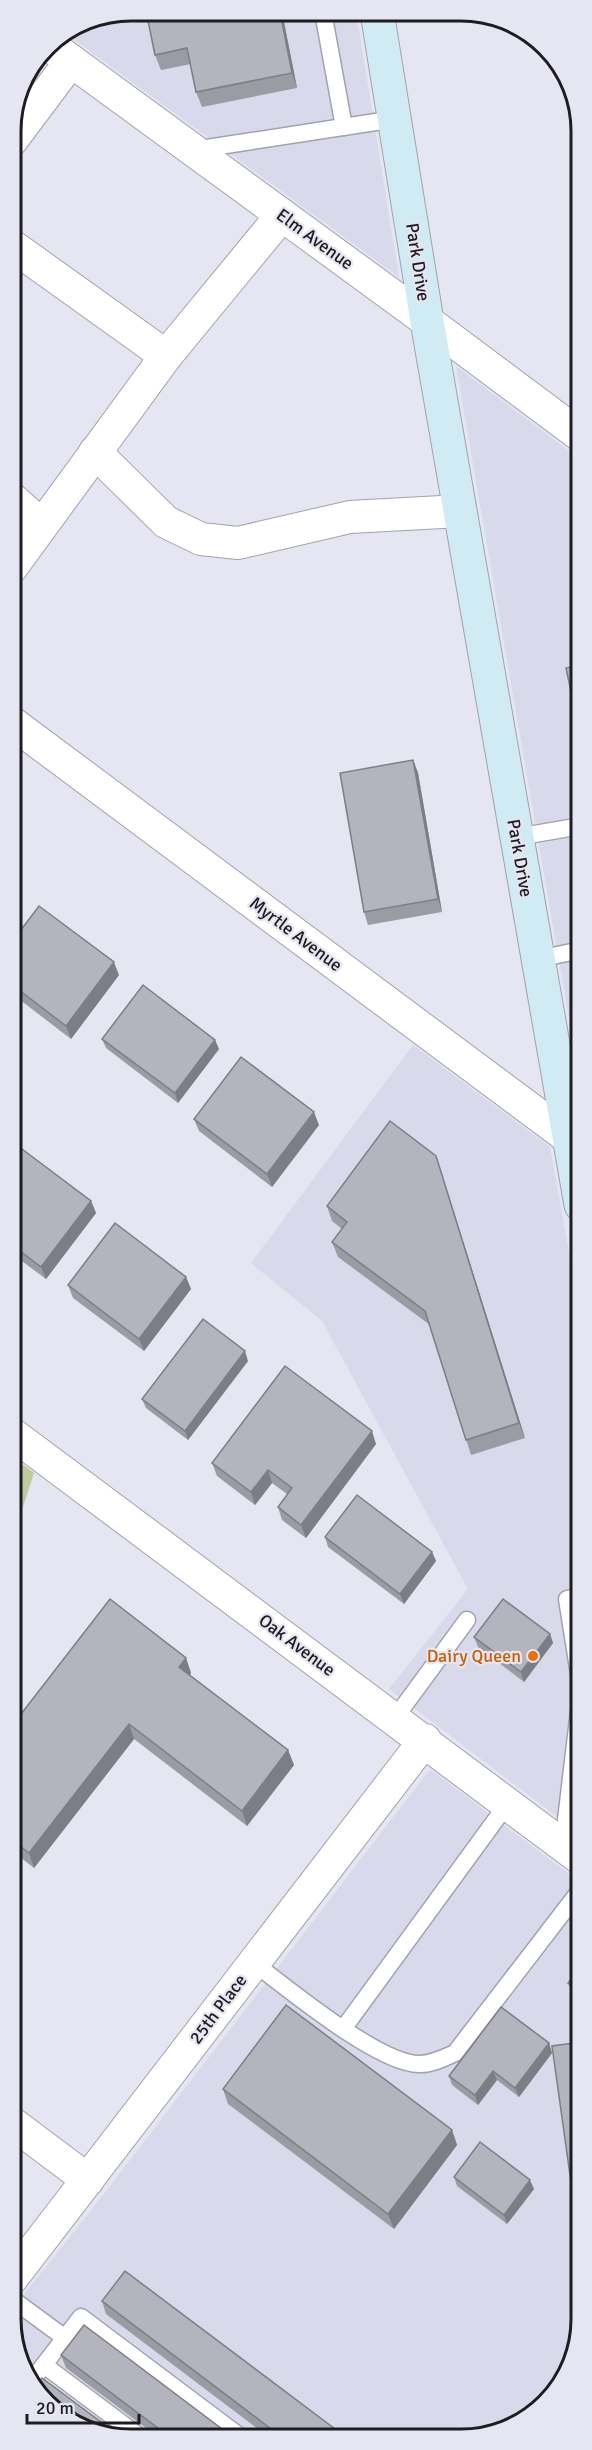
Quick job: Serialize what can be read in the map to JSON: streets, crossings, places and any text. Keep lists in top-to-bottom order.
{
  "streets": {
    "street": [
      "Elm Avenue",
      "Park Drive",
      "Myrtle Avenue",
      "Oak Avenue",
      "25th Place"
    ]
  },
  "crossings": [
    ["Elm Avenue", "Park Drive"],
    ["Oak Avenue", "25th Place"]
  ],
  "places": ["Dairy Queen"],
  "scale_bar": "20 m"
}
